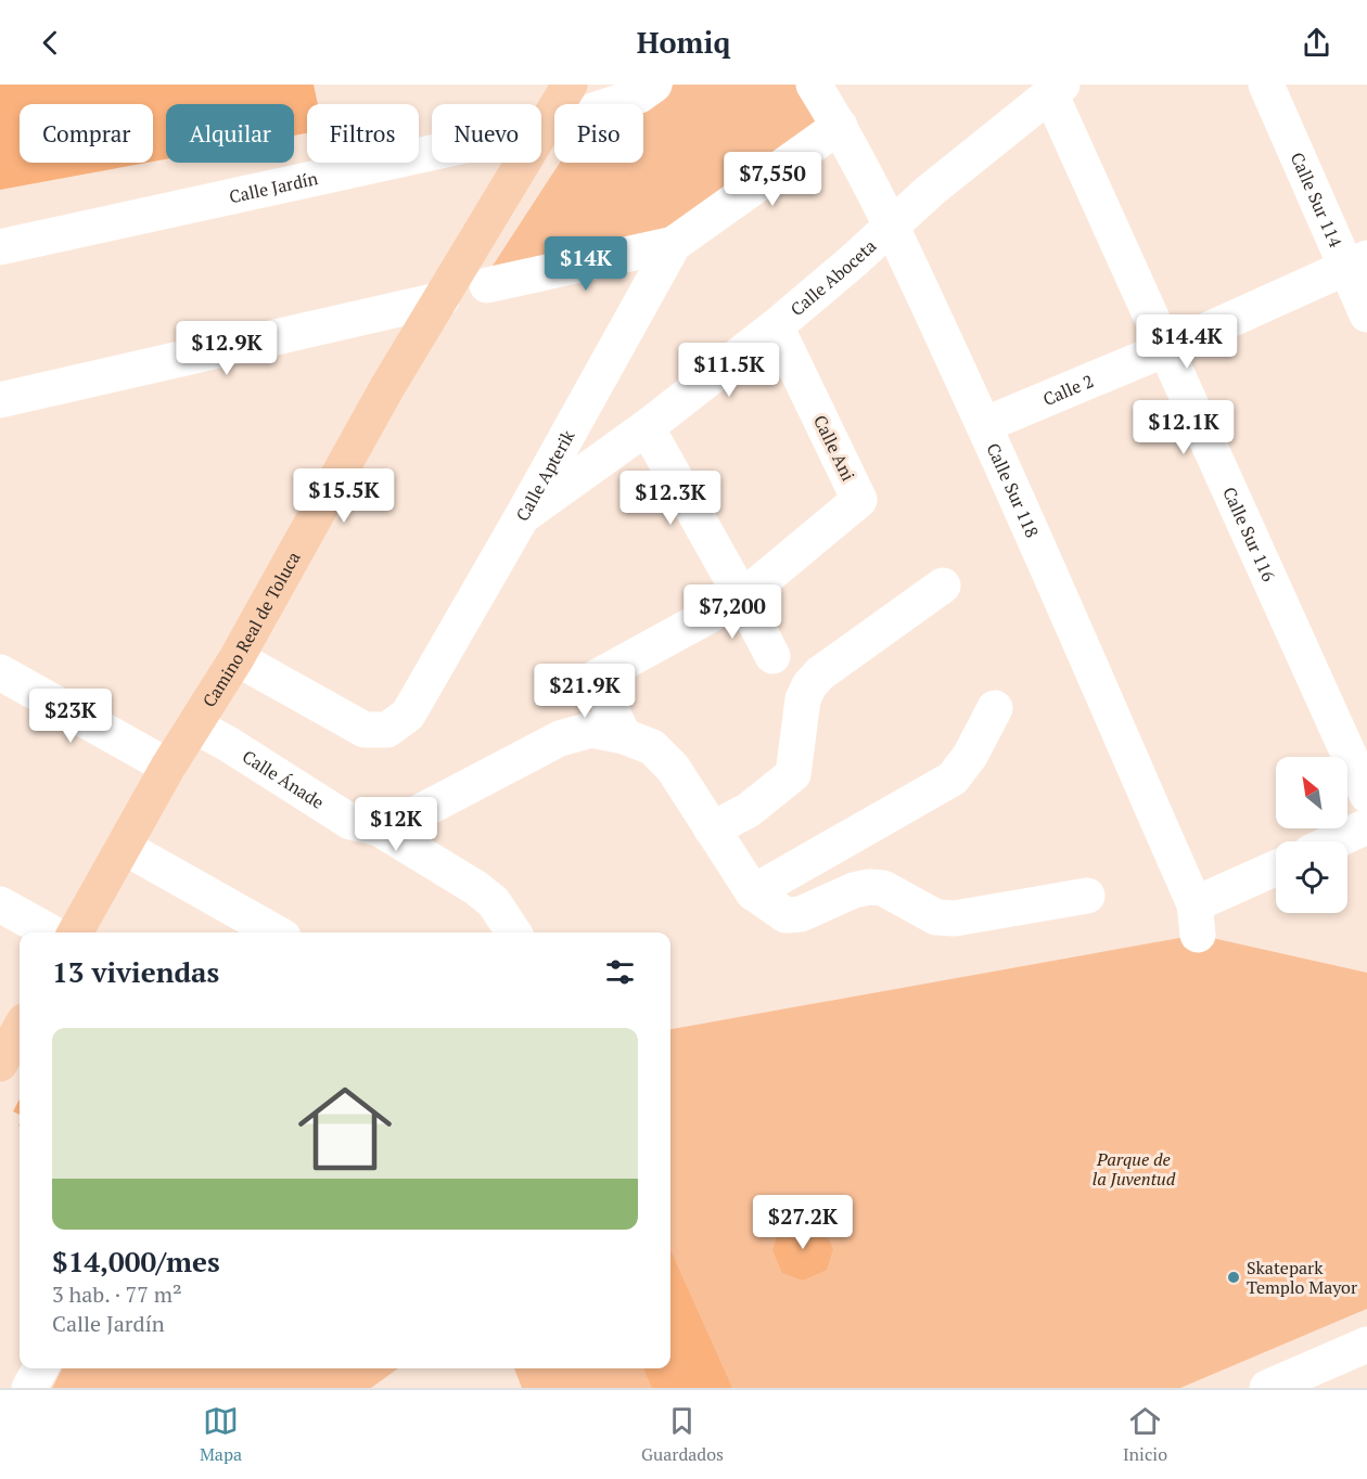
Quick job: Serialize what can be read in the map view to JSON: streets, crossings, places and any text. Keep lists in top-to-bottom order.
{
  "streets": {
    "main road": ["Camino Real de Toluca"],
    "street": [
      "Calle Jardín",
      "Calle Sur 114",
      "Calle Aboceta",
      "Calle 2",
      "Calle Ani",
      "Calle Apterik",
      "Calle Sur 118",
      "Calle Sur 116",
      "Calle Ánade"
    ]
  },
  "crossings": [
    ["Calle Jardín", "Camino Real de Toluca"],
    ["Calle Sur 114", "Calle 2"],
    ["Calle Aboceta", "Calle Ani"],
    ["Calle Aboceta", "Calle Apterik"],
    ["Calle Aboceta", "Calle Sur 118"],
    ["Calle Aboceta", "Calle Sur 116"],
    ["Calle 2", "Calle Sur 118"],
    ["Calle 2", "Calle Sur 116"],
    ["Calle Apterik", "Calle Sur 118"],
    ["Calle Apterik", "Camino Real de Toluca"],
    ["Camino Real de Toluca", "Calle Ánade"]
  ],
  "parks": ["Parque de la Juventud"],
  "places": ["Skatepark Templo Mayor"],
  "north": "top left",
  "page": {
    "header": "Homiq",
    "chip": [
      "Comprar",
      "Alquilar",
      "Filtros",
      "Nuevo",
      "Piso"
    ],
    "price": [
      "$7,550",
      "$14K",
      "$14.4K",
      "$12.9K",
      "$11.5K",
      "$12.1K",
      "$15.5K",
      "$12.3K",
      "$7,200",
      "$21.9K",
      "$23K",
      "$12K",
      "$27.2K"
    ],
    "heading": "13 viviendas",
    "list": [
      {
        "name": "$14,000/mes",
        "note": "3 hab. · 77 m² · Calle Jardín"
      }
    ],
    "tabs": ["Mapa", "Guardados", "Inicio"]
  }
}
